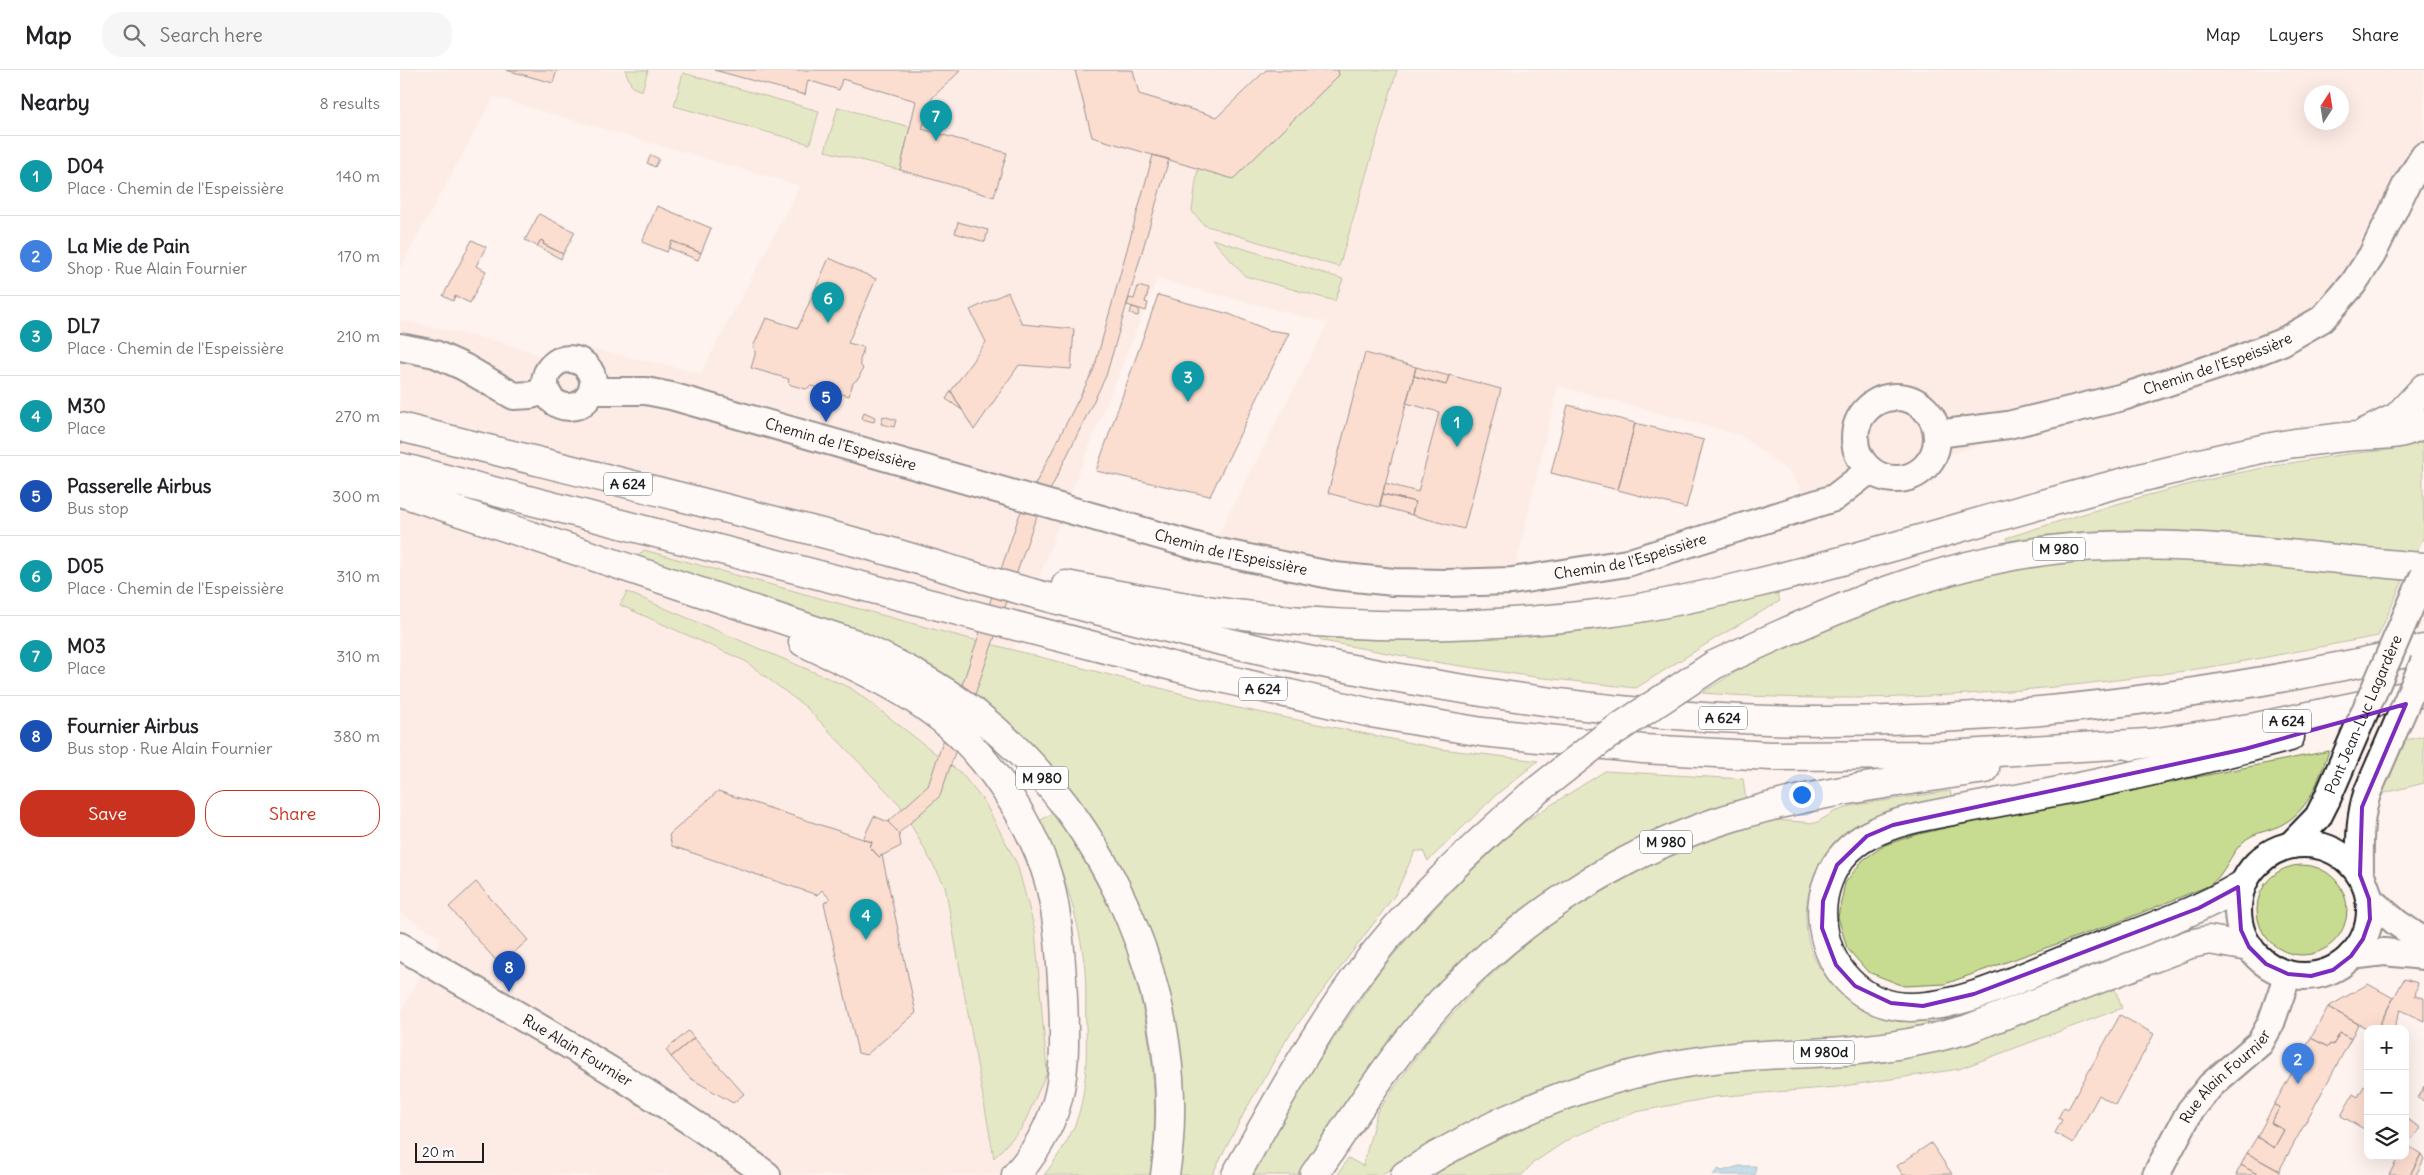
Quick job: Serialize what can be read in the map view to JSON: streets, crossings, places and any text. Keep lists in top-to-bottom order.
{
  "streets": {
    "highway": ["A 624", "M 980", "M 980d"],
    "street": ["Chemin de l'Espeissière", "Pont Jean-Luc Lagardère", "Rue Alain Fournier"]
  },
  "crossings": [
    ["A 624", "M 980"],
    ["Pont Jean-Luc Lagardère", "Rue Alain Fournier"],
    ["Pont Jean-Luc Lagardère", "M 980d"],
    ["Rue Alain Fournier", "M 980d"]
  ],
  "scale_bar": "20 m",
  "north": "top",
  "page": {
    "header": "Map",
    "search": "Search here",
    "nav": ["Map", "Layers", "Share"],
    "heading": ["Nearby", "8 results"],
    "pins": [
      "7",
      "6",
      "3",
      "5",
      "1",
      "4",
      "8",
      "2"
    ],
    "list": [
      {
        "mark": "1",
        "name": "D04",
        "note": "Place · Chemin de l'Espeissière",
        "value": "140 m"
      },
      {
        "mark": "2",
        "name": "La Mie de Pain",
        "note": "Shop · Rue Alain Fournier",
        "value": "170 m"
      },
      {
        "mark": "3",
        "name": "DL7",
        "note": "Place · Chemin de l'Espeissière",
        "value": "210 m"
      },
      {
        "mark": "4",
        "name": "M30",
        "note": "Place",
        "value": "270 m"
      },
      {
        "mark": "5",
        "name": "Passerelle Airbus",
        "note": "Bus stop",
        "value": "300 m"
      },
      {
        "mark": "6",
        "name": "D05",
        "note": "Place · Chemin de l'Espeissière",
        "value": "310 m"
      },
      {
        "mark": "7",
        "name": "M03",
        "note": "Place",
        "value": "310 m"
      },
      {
        "mark": "8",
        "name": "Fournier Airbus",
        "note": "Bus stop · Rue Alain Fournier",
        "value": "380 m"
      }
    ],
    "buttons": ["Save", "Share"],
    "map_buttons": ["+", "−"],
    "scale": "20 m"
  }
}
